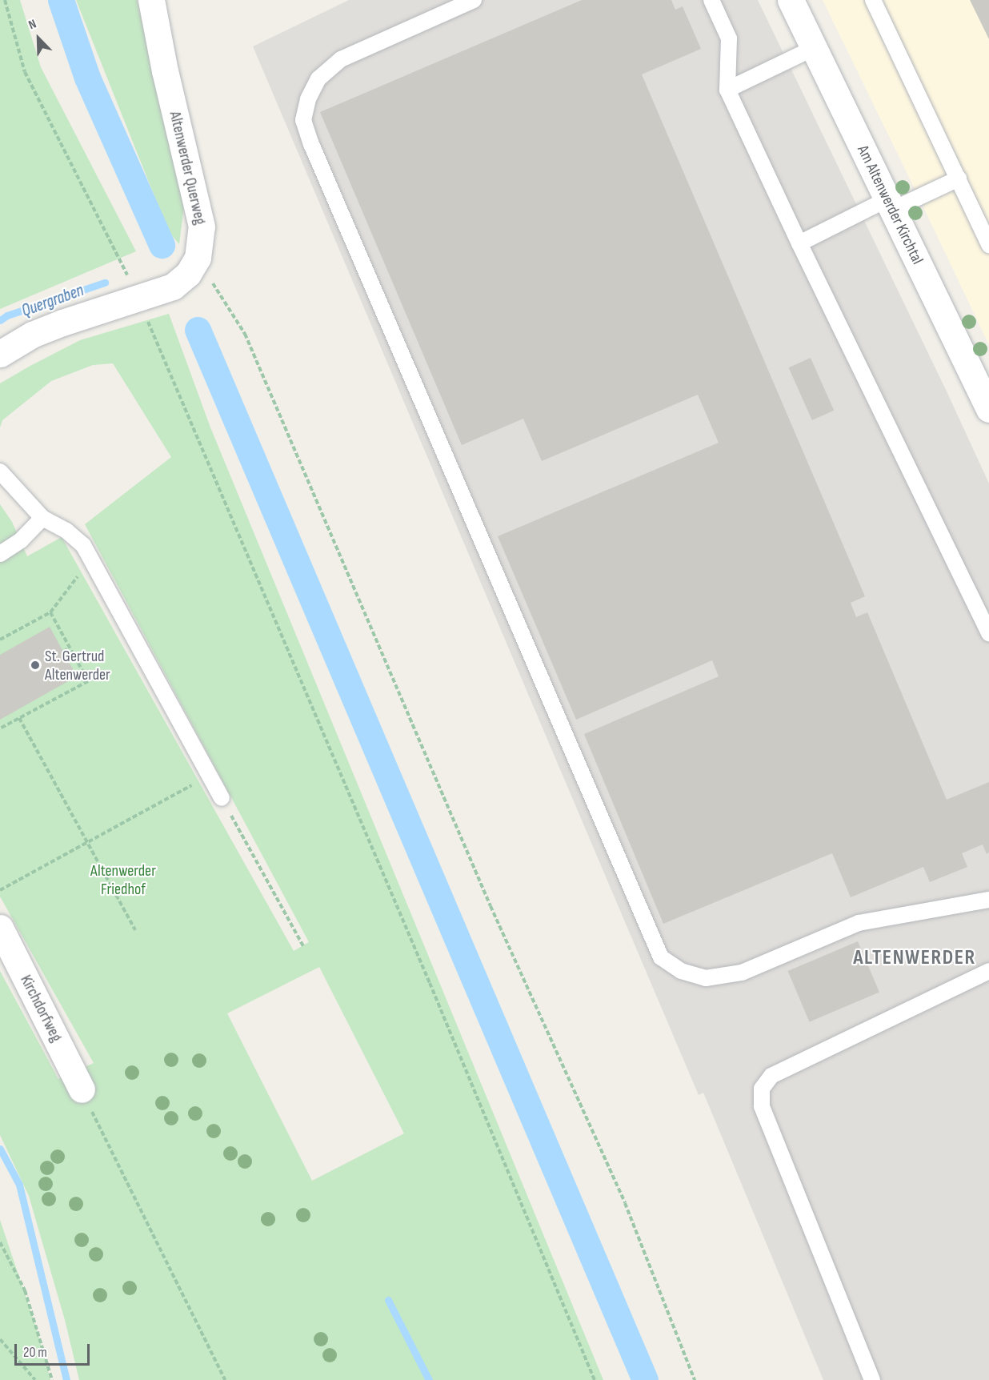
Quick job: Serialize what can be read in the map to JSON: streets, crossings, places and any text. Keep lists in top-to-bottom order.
{
  "streets": {
    "street": ["Altenwerder Querweg", "Am Altenwerder Kirchtal", "Kirchdorfweg"]
  },
  "districts": ["ALTENWERDER"],
  "water": ["Quergraben"],
  "parks": ["Altenwerder Friedhof"],
  "places": ["St. Gertrud Altenwerder"],
  "scale_bar": "20 m",
  "north": "top left"
}
